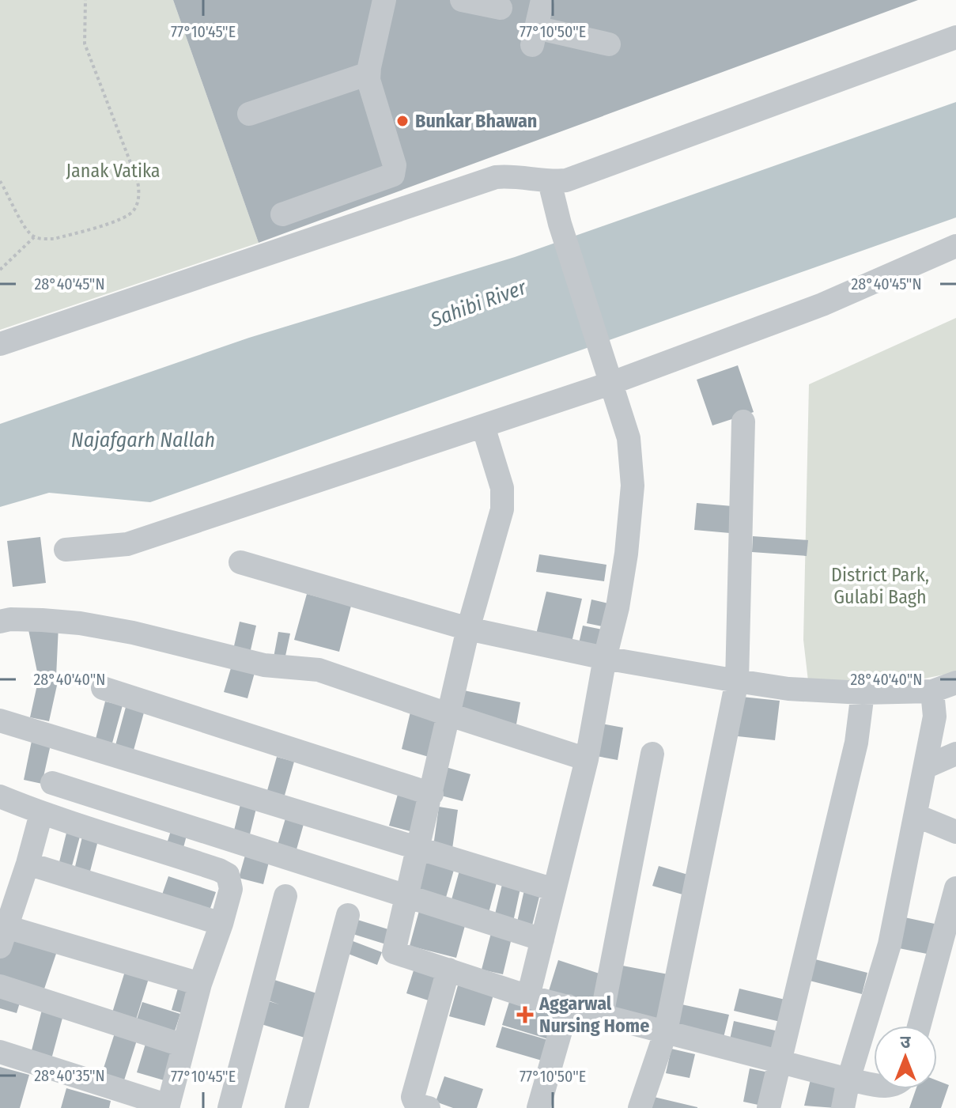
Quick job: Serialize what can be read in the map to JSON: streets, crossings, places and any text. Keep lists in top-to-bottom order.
{
  "water": ["Sahibi River", "Najafgarh Nallah"],
  "parks": ["Janak Vatika", "District Park, Gulabi Bagh"],
  "places": {
    "other": ["Bunkar Bhawan"],
    "health": ["Aggarwal Nursing Home"]
  },
  "north": "top",
  "coordinates": [
    "77°10'45\"E",
    "77°10'50\"E",
    "28°40'45\"N",
    "28°40'40\"N",
    "28°40'35\"N"
  ]
}
